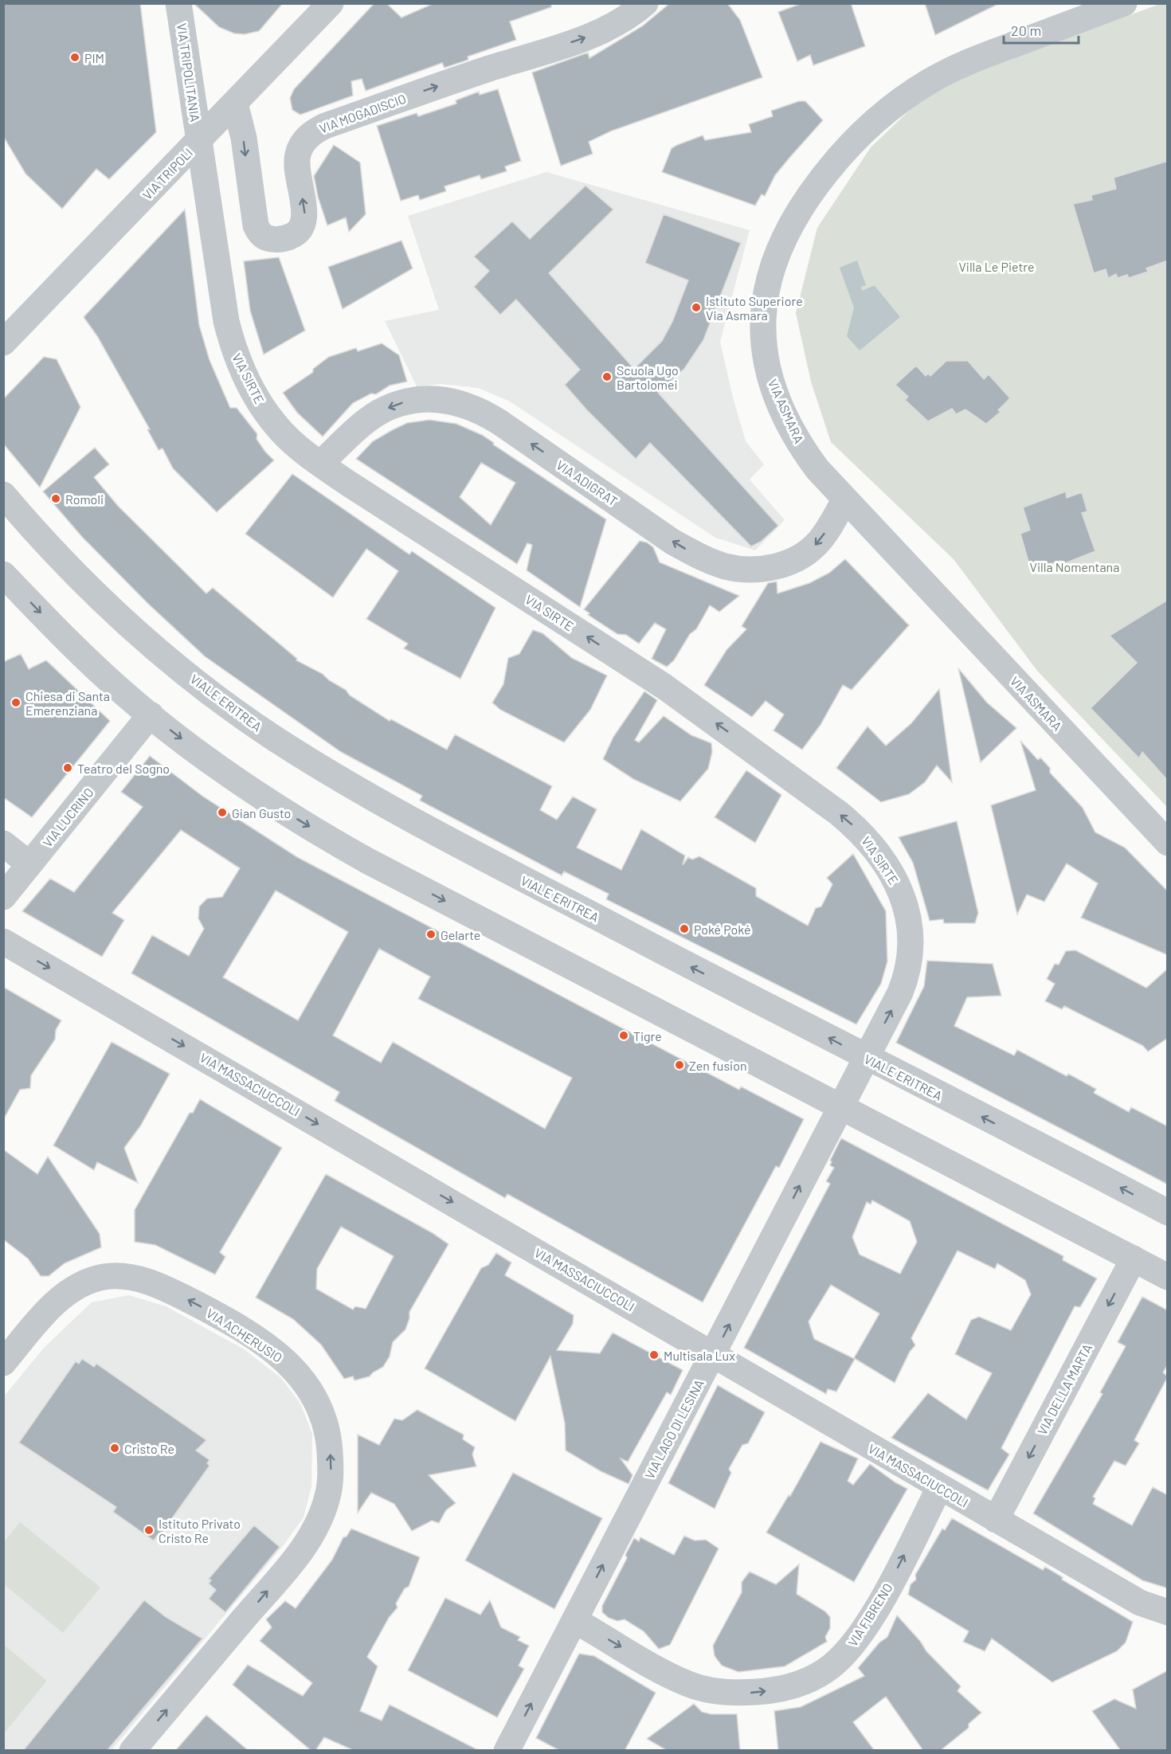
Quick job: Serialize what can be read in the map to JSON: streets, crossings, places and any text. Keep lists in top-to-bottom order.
{
  "streets": {
    "street": [
      "VIA TRIPOLITANIA",
      "VIA MOGADISCIO",
      "VIA TRIPOLI",
      "VIA SIRTE",
      "VIA ASMARA",
      "VIA ADIGRAT",
      "VIALE ERITREA",
      "VIA LUCRINO",
      "VIA MASSACIUCCOLI",
      "VIA ACHERUSIO",
      "VIA DELLA MARTA",
      "VIA LAGO DI LESINA",
      "VIA FIBRENO"
    ]
  },
  "crossings": [
    ["VIA TRIPOLITANIA", "VIA TRIPOLI"],
    ["VIA TRIPOLITANIA", "VIA SIRTE"],
    ["VIA MOGADISCIO", "VIA TRIPOLI"],
    ["VIA TRIPOLI", "VIA SIRTE"],
    ["VIA SIRTE", "VIA ADIGRAT"],
    ["VIA SIRTE", "VIALE ERITREA"],
    ["VIA SIRTE", "VIA LAGO DI LESINA"],
    ["VIA ASMARA", "VIA ADIGRAT"],
    ["VIA MASSACIUCCOLI", "VIA DELLA MARTA"],
    ["VIA MASSACIUCCOLI", "VIA LAGO DI LESINA"],
    ["VIA MASSACIUCCOLI", "VIA FIBRENO"],
    ["VIA LAGO DI LESINA", "VIA FIBRENO"]
  ],
  "one_way": [
    "VIA SIRTE",
    "VIA ADIGRAT",
    "VIA MASSACIUCCOLI",
    "VIA DELLA MARTA",
    "VIA LAGO DI LESINA"
  ],
  "parks": ["Villa Le Pietre", "Villa Nomentana"],
  "places": [
    "PIM",
    "Istituto Superiore Via Asmara",
    "Scuola Ugo Bartolomei",
    "Romoli",
    "Chiesa di Santa Emerenziana",
    "Teatro del Sogno",
    "Gian Gusto",
    "Poké Poké",
    "Gelarte",
    "Tigre",
    "Zen fusion",
    "Multisala Lux",
    "Cristo Re",
    "Istituto Privato Cristo Re"
  ],
  "scale_bar": "20 m"
}
